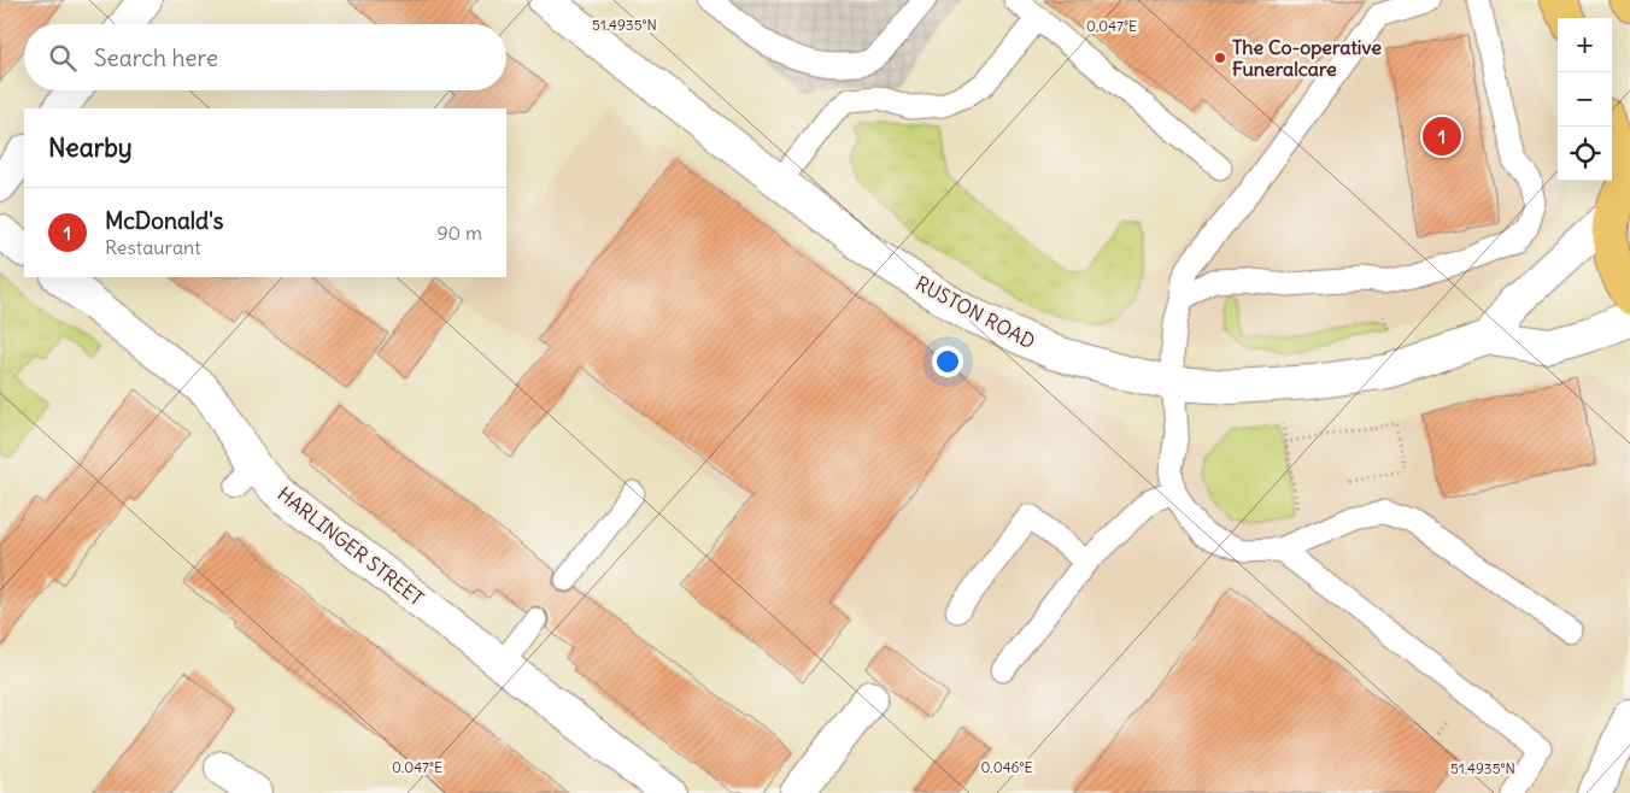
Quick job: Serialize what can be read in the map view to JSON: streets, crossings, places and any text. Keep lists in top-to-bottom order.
{
  "streets": {
    "street": ["RUSTON ROAD", "HARLINGER STREET"]
  },
  "places": ["The Co-operative Funeralcare"],
  "page": {
    "map_buttons": ["+", "−"],
    "search": "Search here",
    "heading": "Nearby",
    "pins": "1",
    "list": [
      {
        "mark": "1",
        "name": "McDonald's",
        "note": "Restaurant",
        "value": "90 m"
      }
    ]
  },
  "coordinates": ["51.4935°N", "0.047°E", "0.046°E"]
}
